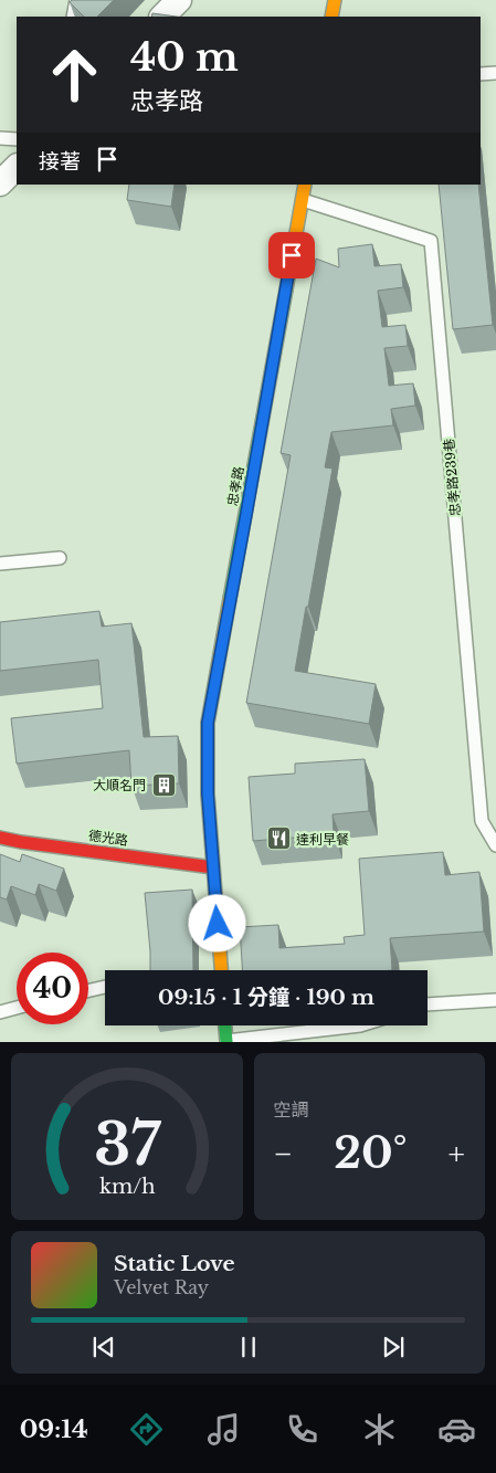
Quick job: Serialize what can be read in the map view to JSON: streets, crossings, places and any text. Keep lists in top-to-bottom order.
{
  "streets": {
    "street": ["忠孝路", "德光路"],
    "lane": ["忠孝路239巷"]
  },
  "crossings": [
    ["忠孝路239巷", "忠孝路"],
    ["忠孝路", "德光路"]
  ],
  "places": {
    "building": ["大順名門"],
    "restaurant": ["達利早餐"]
  },
  "page": {
    "turn": ["40 m", "忠孝路"],
    "then": "接著",
    "limit": "40",
    "trip": "09:15 · 1 分鐘 · 190 m",
    "tile": "空調",
    "heat": ["−", "20°", "+"],
    "song": ["Static Love", "Velvet Ray"],
    "tabs": "09:14",
    "gauge": ["37", "km/h"]
  }
}
